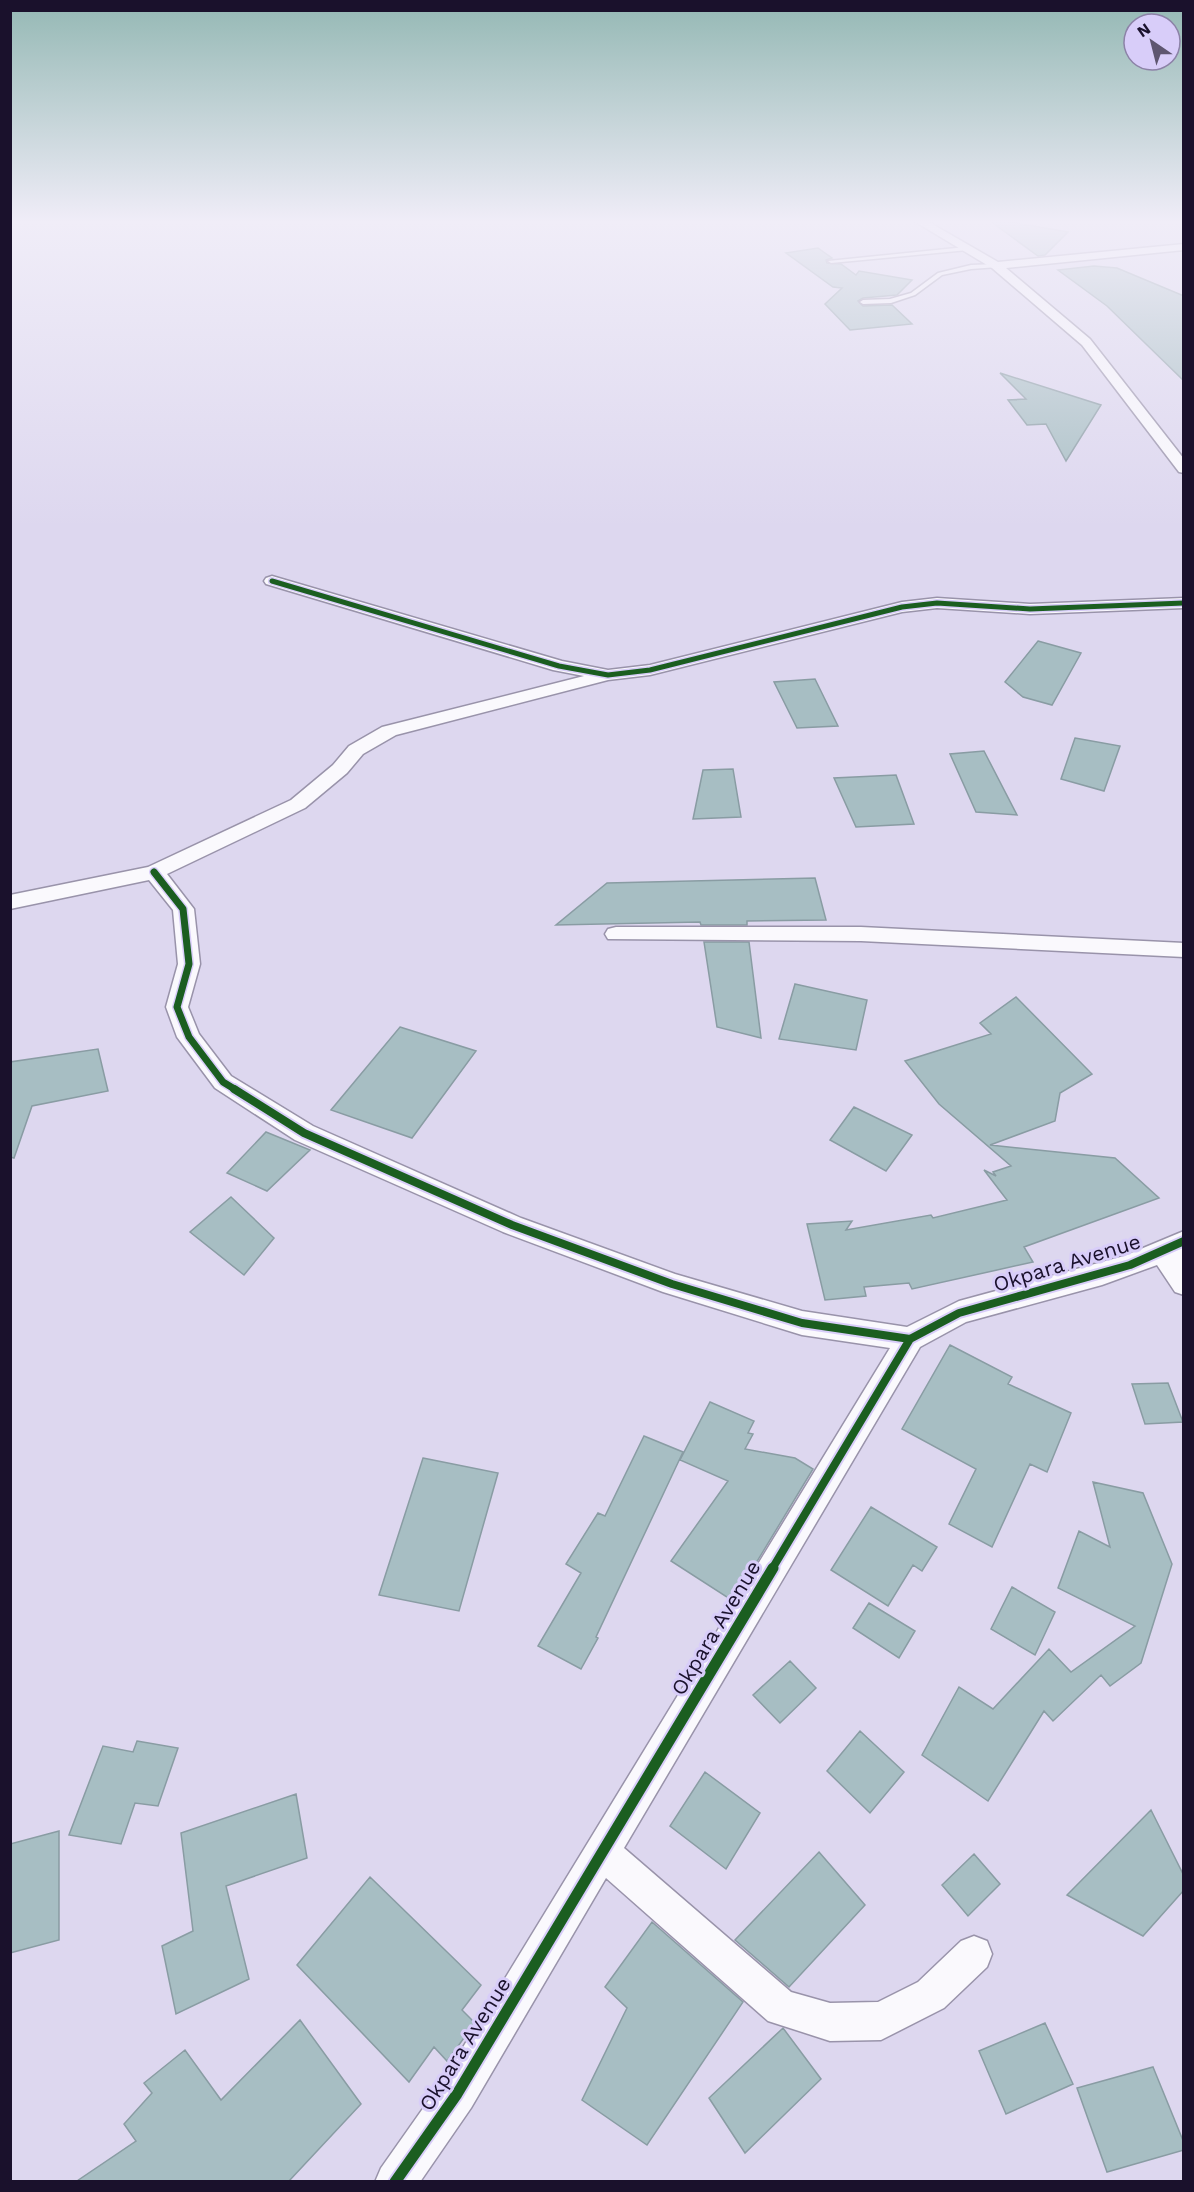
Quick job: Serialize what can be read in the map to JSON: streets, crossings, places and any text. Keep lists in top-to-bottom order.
{
  "streets": {
    "street": ["Okpara Avenue"]
  },
  "north": "top left"
}
